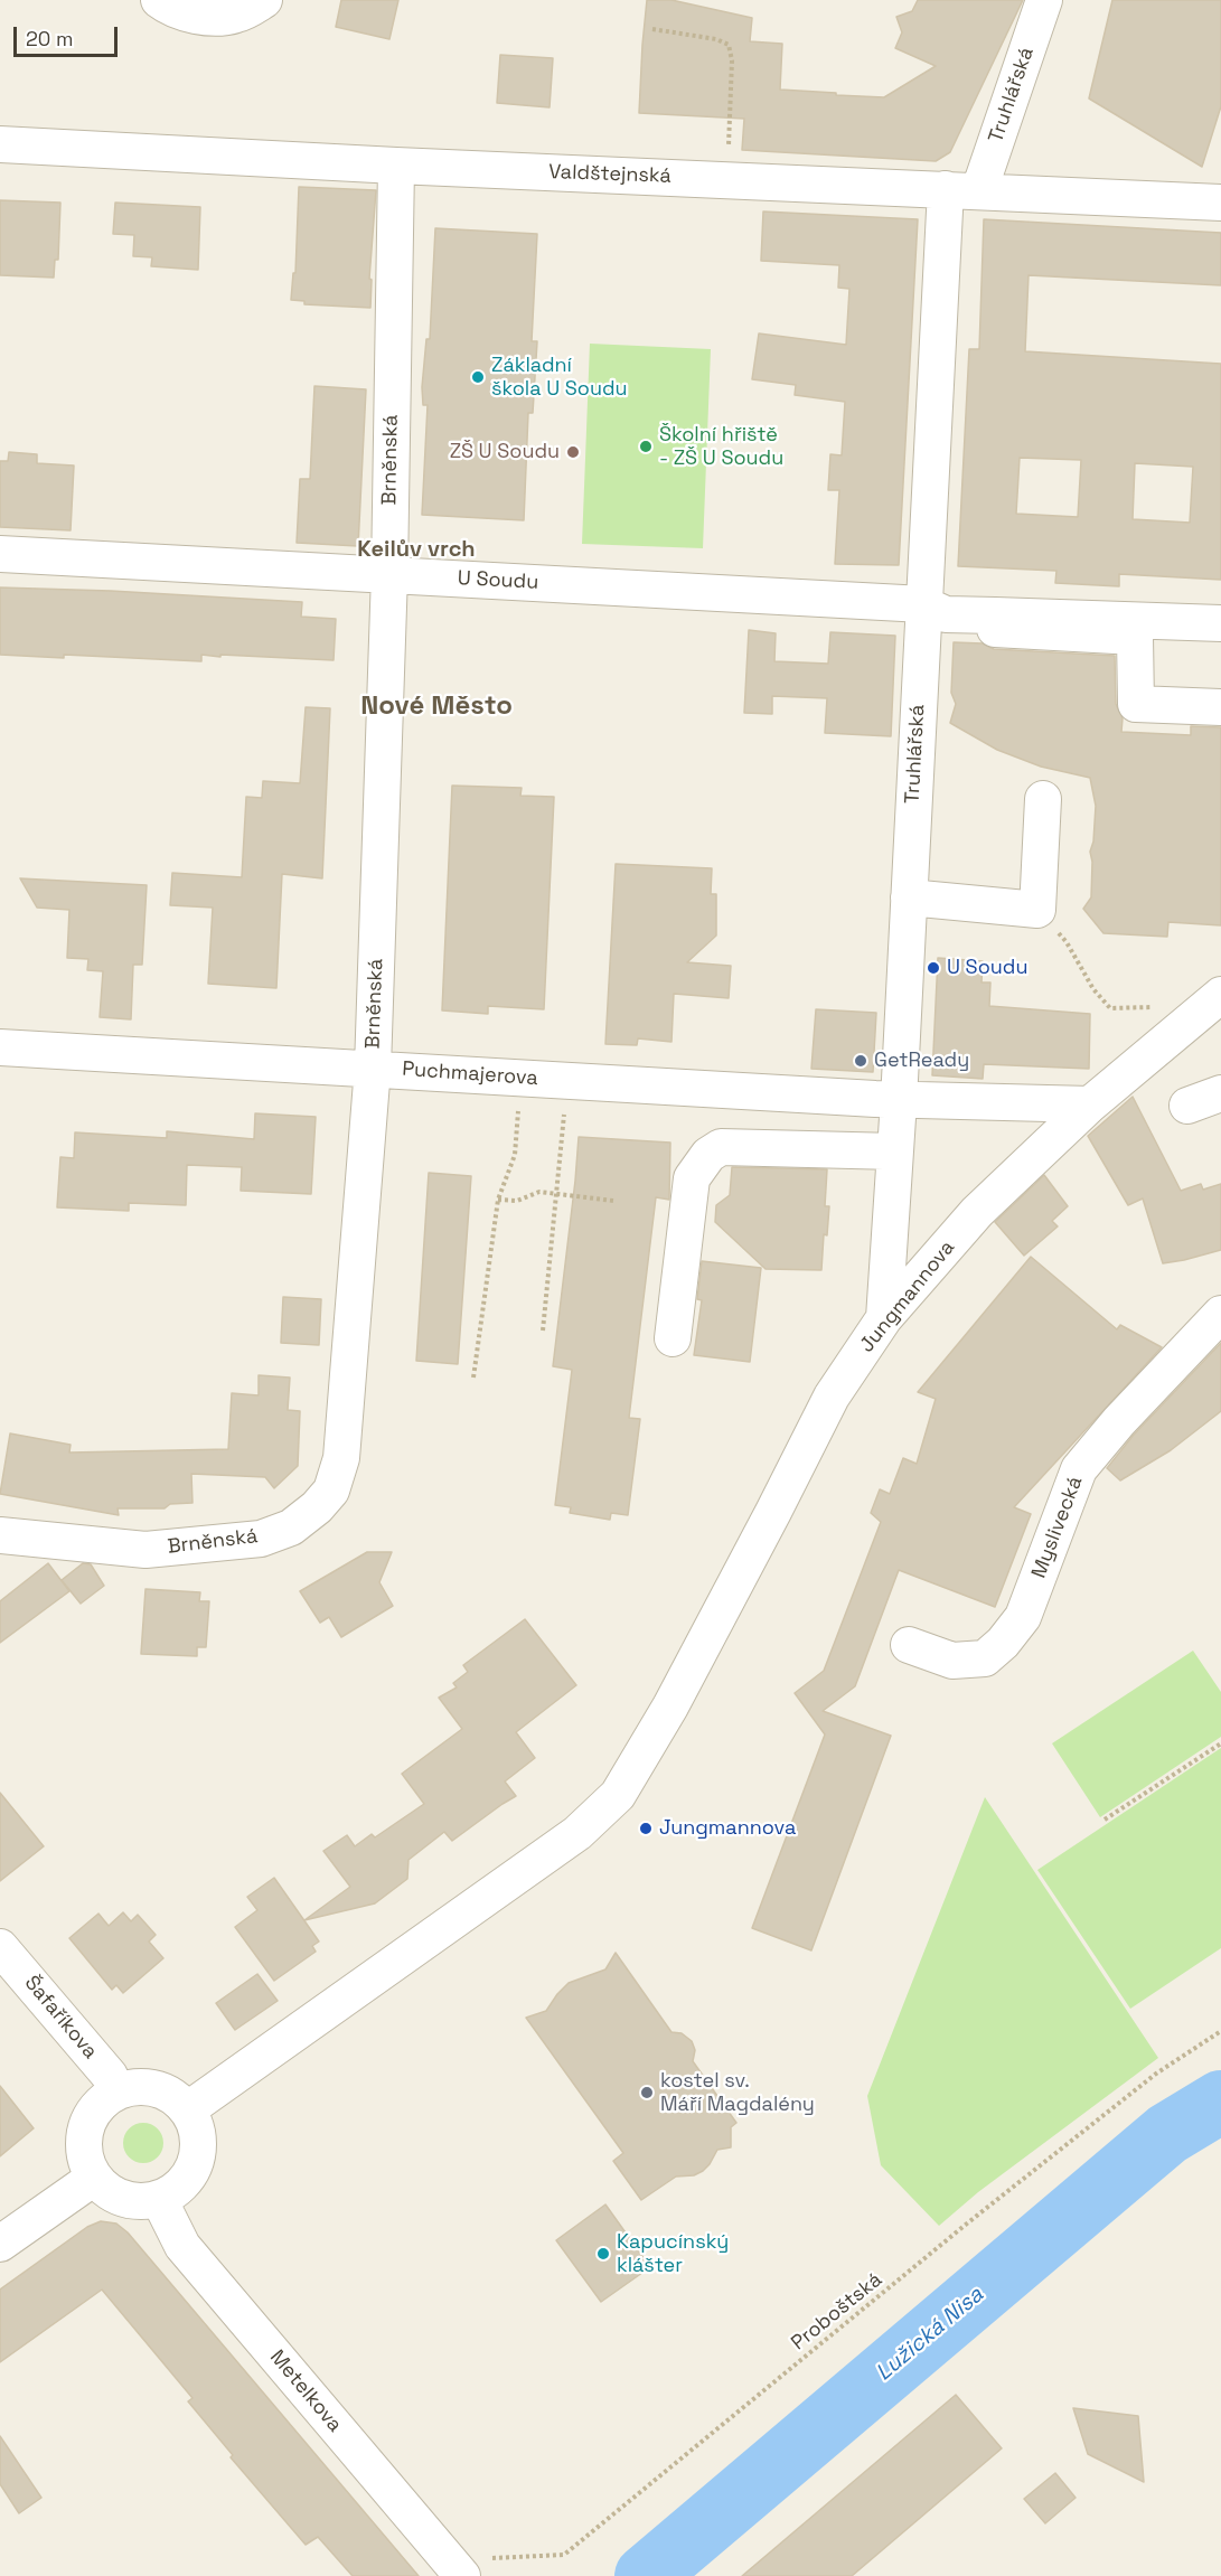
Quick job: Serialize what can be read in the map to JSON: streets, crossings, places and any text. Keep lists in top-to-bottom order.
{
  "streets": {
    "street": [
      "Truhlářská",
      "Valdštejnská",
      "Brněnská",
      "U Soudu",
      "Puchmajerova",
      "Jungmannova",
      "Myslivecká",
      "Šafaříkova",
      "Metelkova"
    ],
    "path": ["Proboštská"]
  },
  "crossings": [
    ["Truhlářská", "Valdštejnská"],
    ["Truhlářská", "U Soudu"],
    ["Truhlářská", "Puchmajerova"],
    ["Truhlářská", "Jungmannova"],
    ["Valdštejnská", "Brněnská"],
    ["Brněnská", "U Soudu"],
    ["Brněnská", "Puchmajerova"],
    ["Jungmannova", "Šafaříkova"],
    ["Jungmannova", "Metelkova"],
    ["Šafaříkova", "Metelkova"],
    ["Proboštská", "Metelkova"]
  ],
  "districts": ["Keilův vrch", "Nové Město"],
  "water": ["Lužická Nisa"],
  "places": [
    "Základní škola U Soudu",
    "Školní hřiště - ZŠ U Soudu",
    "ZŠ U Soudu",
    "U Soudu",
    "GetReady",
    "Jungmannova",
    "kostel sv. Máří Magdalény",
    "Kapucínský klášter"
  ],
  "scale_bar": "20 m"
}
